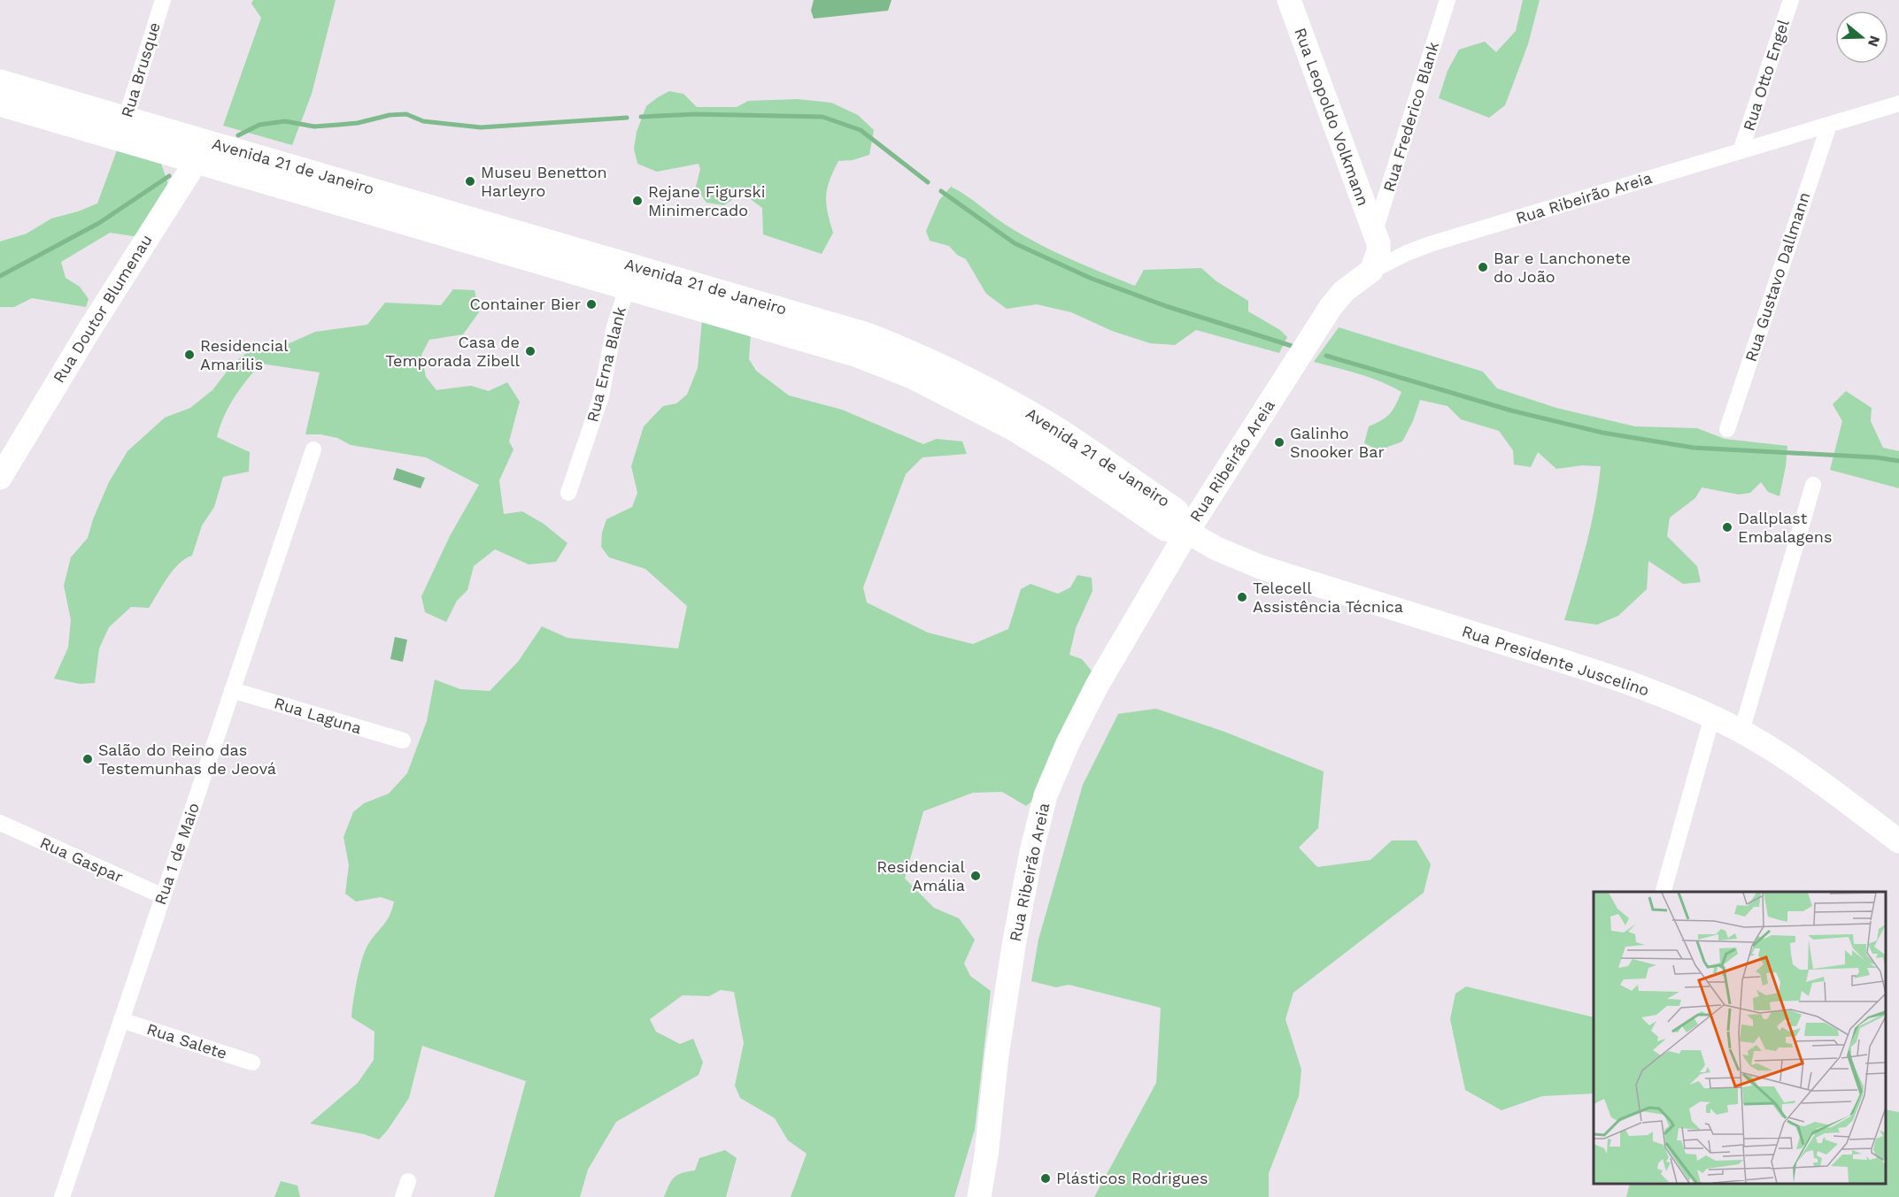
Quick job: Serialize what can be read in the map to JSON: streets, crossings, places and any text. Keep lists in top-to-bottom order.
{
  "streets": {
    "street": [
      "Rua Brusque",
      "Rua Otto Engel",
      "Rua Leopoldo Volkmann",
      "Rua Frederico Blank",
      "Avenida 21 de Janeiro",
      "Rua Ribeirão Areia",
      "Rua Gustavo Dallmann",
      "Rua Doutor Blumenau",
      "Rua Erna Blank",
      "Rua Presidente Juscelino",
      "Rua Laguna",
      "Rua 1 de Maio",
      "Rua Gaspar",
      "Rua Salete"
    ]
  },
  "crossings": [
    ["Rua Brusque", "Avenida 21 de Janeiro"],
    ["Rua Otto Engel", "Rua Ribeirão Areia"],
    ["Rua Leopoldo Volkmann", "Rua Frederico Blank"],
    ["Avenida 21 de Janeiro", "Rua Ribeirão Areia"],
    ["Avenida 21 de Janeiro", "Rua Doutor Blumenau"],
    ["Avenida 21 de Janeiro", "Rua Erna Blank"],
    ["Avenida 21 de Janeiro", "Rua Presidente Juscelino"],
    ["Rua Ribeirão Areia", "Rua Gustavo Dallmann"],
    ["Rua Ribeirão Areia", "Rua Presidente Juscelino"],
    ["Rua Laguna", "Rua 1 de Maio"],
    ["Rua 1 de Maio", "Rua Gaspar"],
    ["Rua 1 de Maio", "Rua Salete"]
  ],
  "places": [
    "Museu Benetton Harleyro",
    "Rejane Figurski Minimercado",
    "Bar e Lanchonete do João",
    "Container Bier",
    "Casa de Temporada Zibell",
    "Residencial Amarilis",
    "Galinho Snooker Bar",
    "Dallplast Embalagens",
    "Telecell Assistência Técnica",
    "Salão do Reino das Testemunhas de Jeová",
    "Residencial Amália",
    "Plásticos Rodrigues"
  ],
  "north": "right"
}
